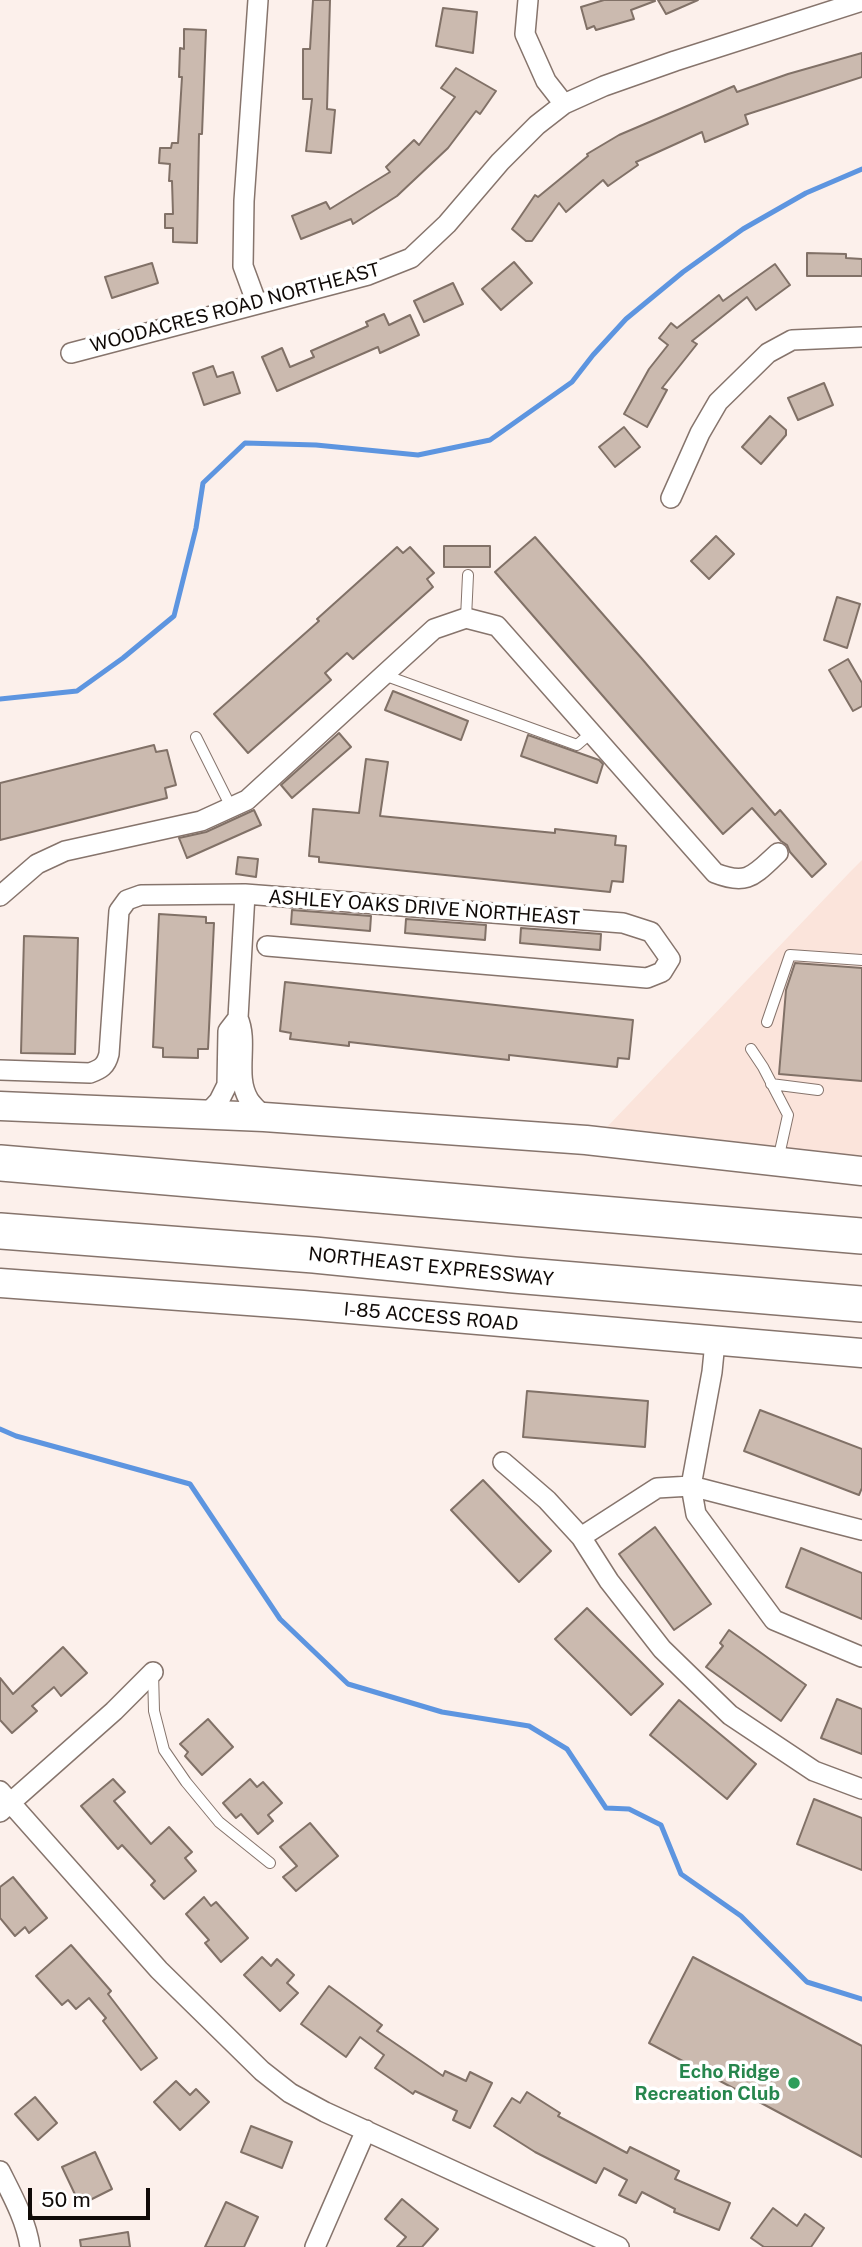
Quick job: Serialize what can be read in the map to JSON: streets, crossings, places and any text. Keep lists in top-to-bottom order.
{
  "streets": {
    "highway": ["NORTHEAST EXPRESSWAY"],
    "main road": ["I-85 ACCESS ROAD"],
    "street": ["WOODACRES ROAD NORTHEAST", "ASHLEY OAKS DRIVE NORTHEAST"]
  },
  "places": ["Echo Ridge Recreation Club"],
  "scale_bar": "50 m"
}
